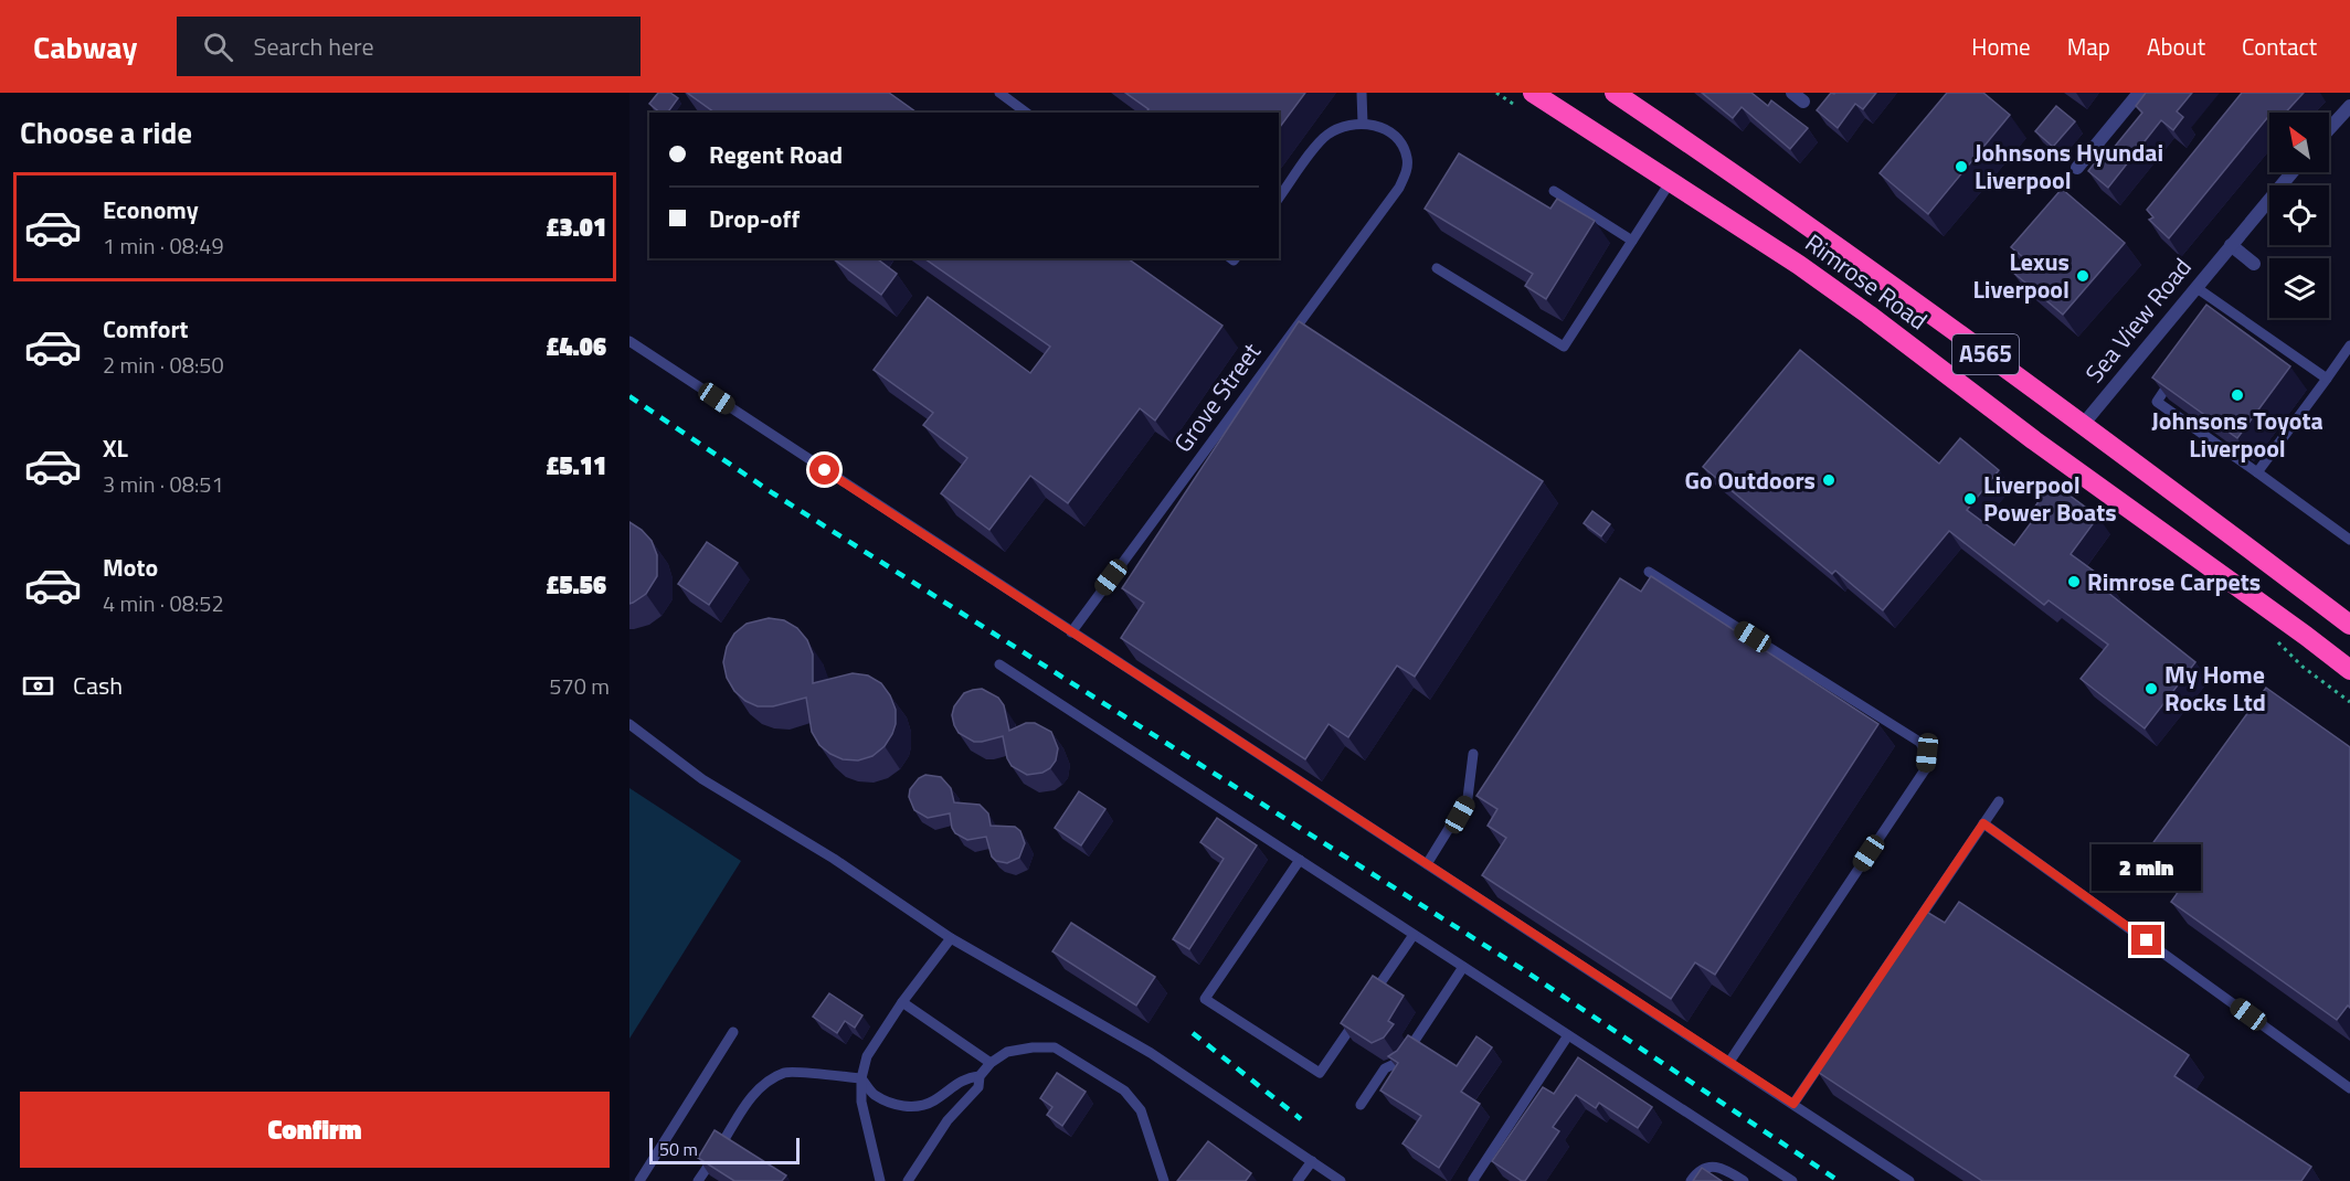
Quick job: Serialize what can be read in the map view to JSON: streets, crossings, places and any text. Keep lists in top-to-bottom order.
{
  "streets": {
    "highway": ["Rimrose Road", "A565"],
    "street": ["Sea View Road"],
    "lane": ["Grove Street"]
  },
  "crossings": [
    ["Rimrose Road", "Sea View Road"]
  ],
  "places": [
    "Johnsons Hyundai Liverpool",
    "Lexus Liverpool",
    "Johnsons Toyota Liverpool",
    "Go Outdoors",
    "Liverpool Power Boats",
    "Rimrose Carpets",
    "My Home Rocks Ltd"
  ],
  "scale_bar": "50 m",
  "north": "top left",
  "page": {
    "header": "Cabway",
    "search": "Search here",
    "nav": [
      "Home",
      "Map",
      "About",
      "Contact"
    ],
    "heading": "Choose a ride",
    "banner": ["Regent Road", "Drop-off"],
    "list": [
      {
        "name": "Economy",
        "note": "1 min · 08:49",
        "value": "£3.01"
      },
      {
        "name": "Comfort",
        "note": "2 min · 08:50",
        "value": "£4.06"
      },
      {
        "name": "XL",
        "note": "3 min · 08:51",
        "value": "£5.11"
      },
      {
        "name": "Moto",
        "note": "4 min · 08:52",
        "value": "£5.56"
      }
    ],
    "pay": ["Cash", "570 m"],
    "bubble": "2 min",
    "buttons": "Confirm",
    "scale": "50 m"
  }
}
